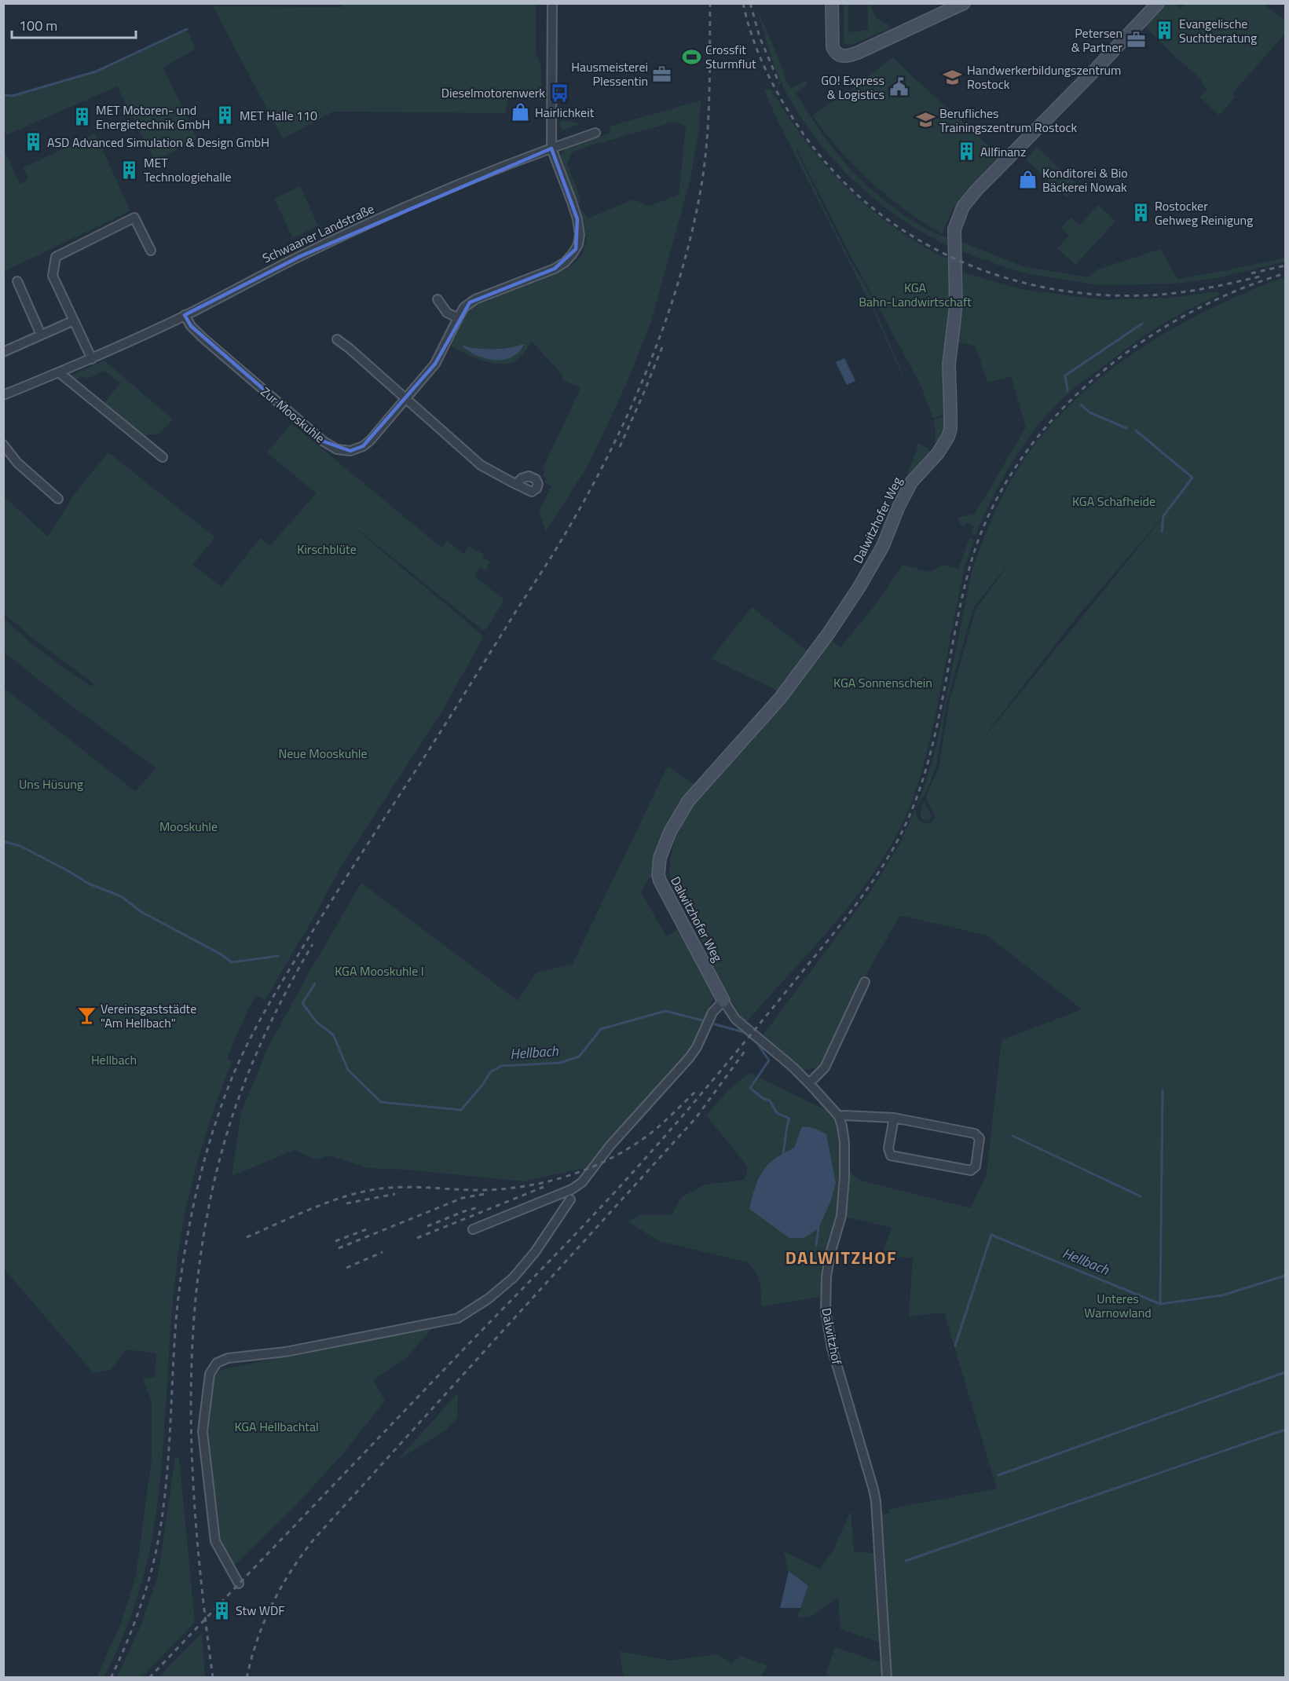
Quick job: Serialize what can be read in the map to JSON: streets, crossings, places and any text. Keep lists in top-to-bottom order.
{
  "streets": {
    "street": [
      "Schwaaner Landstraße",
      "Zur Mooskuhle",
      "Dalwitzhofer Weg",
      "Dalwitzhof"
    ]
  },
  "crossings": [
    ["Schwaaner Landstraße", "Zur Mooskuhle"],
    ["Dalwitzhofer Weg", "Dalwitzhof"]
  ],
  "districts": ["DALWITZHOF"],
  "water": ["Hellbach"],
  "parks": [
    "KGA Bahn-Landwirtschaft",
    "KGA Schafheide",
    "Kirschblüte",
    "KGA Sonnenschein",
    "Neue Mooskuhle",
    "Uns Hüsung",
    "Mooskuhle",
    "KGA Mooskuhle I",
    "Hellbach",
    "Unteres Warnowland",
    "KGA Hellbachtal"
  ],
  "places": {
    "building": [
      "Evangelische Suchtberatung",
      "MET Halle 110",
      "MET Motoren- und Energietechnik GmbH",
      "ASD Advanced Simulation & Design GmbH",
      "Allfinanz",
      "MET Technologiehalle",
      "Rostocker Gehweg Reinigung",
      "Stw WDF"
    ],
    "office": ["Petersen & Partner", "Hausmeisterei Plessentin"],
    "sports": ["Crossfit Sturmflut"],
    "school or university": ["Handwerkerbildungszentrum Rostock", "Berufliches Trainingszentrum Rostock"],
    "public building": ["GO! Express & Logistics"],
    "bus stop": ["Dieselmotorenwerk"],
    "shop": ["Hairlichkeit", "Konditorei & Bio Bäckerei Nowak"],
    "bar": ["Vereinsgaststädte \"Am Hellbach\""]
  },
  "scale_bar": "100 m"
}
